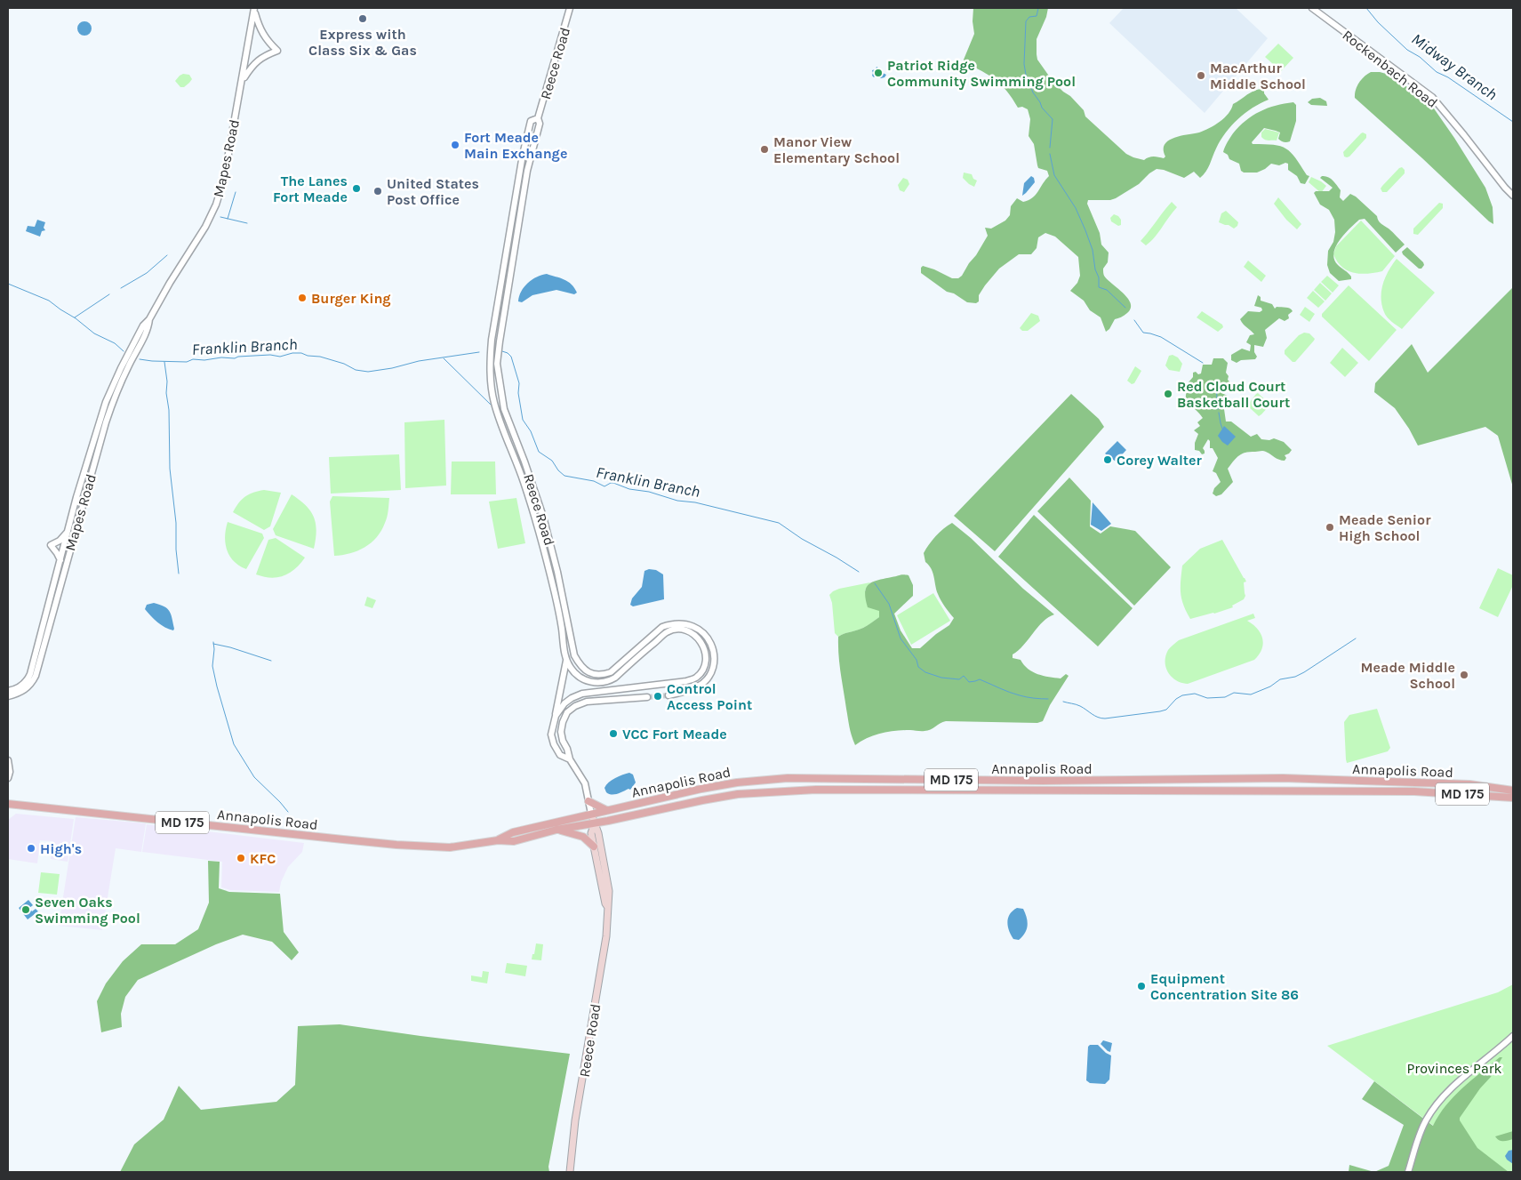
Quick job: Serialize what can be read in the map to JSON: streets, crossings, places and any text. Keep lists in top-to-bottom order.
{
  "streets": {
    "main road": ["Reece Road", "Annapolis Road", "MD 175"],
    "street": ["Rockenbach Road", "Mapes Road"]
  },
  "crossings": [
    ["Reece Road", "Annapolis Road"]
  ],
  "water": ["Midway Branch", "Franklin Branch"],
  "parks": ["Provinces Park"],
  "places": [
    "Express with Class Six & Gas",
    "Patriot Ridge Community Swimming Pool",
    "MacArthur Middle School",
    "Fort Meade Main Exchange",
    "Manor View Elementary School",
    "The Lanes Fort Meade",
    "United States Post Office",
    "Burger King",
    "Red Cloud Court Basketball Court",
    "Corey Walter",
    "Meade Senior High School",
    "Meade Middle School",
    "Control Access Point",
    "VCC Fort Meade",
    "High's",
    "KFC",
    "Seven Oaks Swimming Pool",
    "Equipment Concentration Site 86"
  ]
}
